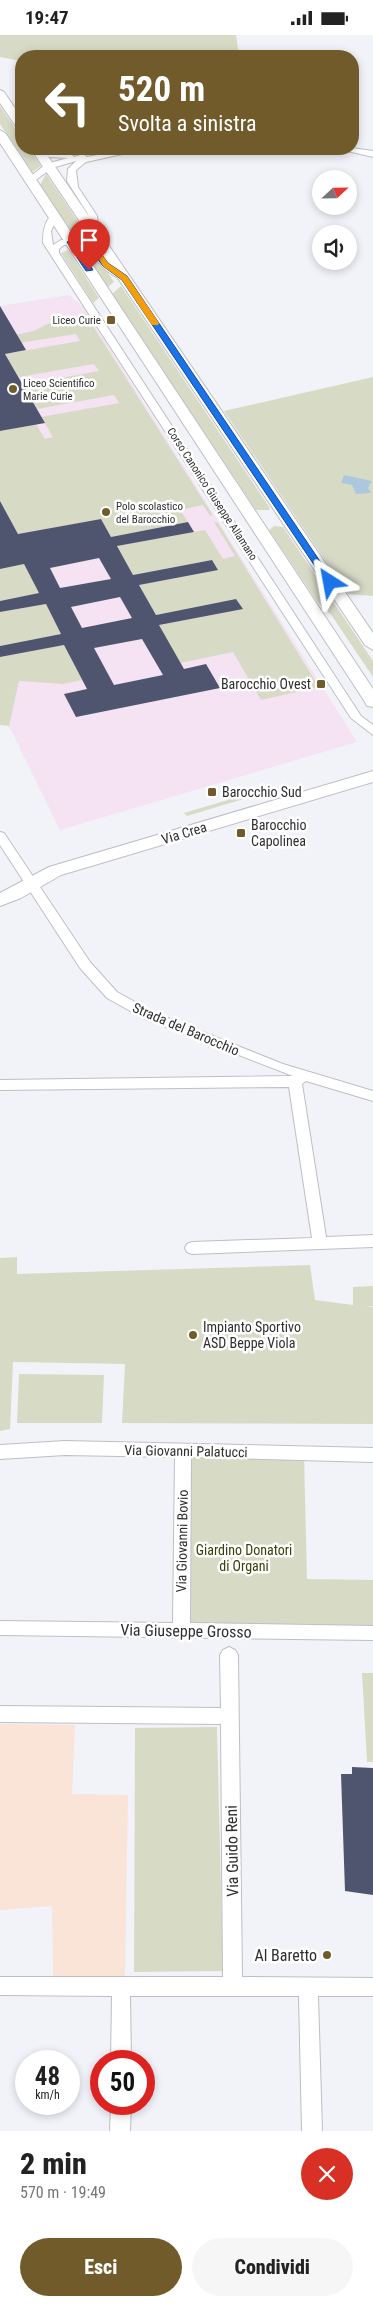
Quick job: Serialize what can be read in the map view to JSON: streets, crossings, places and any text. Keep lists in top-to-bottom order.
{
  "streets": {
    "main road": ["Corso Canonico Giuseppe Allamano", "Via Crea"],
    "street": [
      "Strada del Barocchio",
      "Via Giovanni Palatucci",
      "Via Giovanni Bovio",
      "Via Giuseppe Grosso",
      "Via Guido Reni"
    ]
  },
  "crossings": [
    ["Via Crea", "Strada del Barocchio"],
    ["Via Giovanni Palatucci", "Via Giovanni Bovio"],
    ["Via Giovanni Bovio", "Via Giuseppe Grosso"]
  ],
  "parks": ["Giardino Donatori di Organi"],
  "places": {
    "transit": [
      "Liceo Curie",
      "Barocchio Ovest",
      "Barocchio Sud",
      "Barocchio Capolinea"
    ],
    "other": [
      "Liceo Scientifico Marie Curie",
      "Polo scolastico del Barocchio",
      "Impianto Sportivo ASD Beppe Viola",
      "Al Baretto"
    ]
  },
  "north": "right",
  "page": {
    "status": "19:47",
    "turn": ["520 m", "Svolta a sinistra"],
    "speed": "48 km/h",
    "limit": "50",
    "heading": ["2 min", "570 m · 19:49"],
    "buttons": ["Esci", "Condividi"]
  }
}
